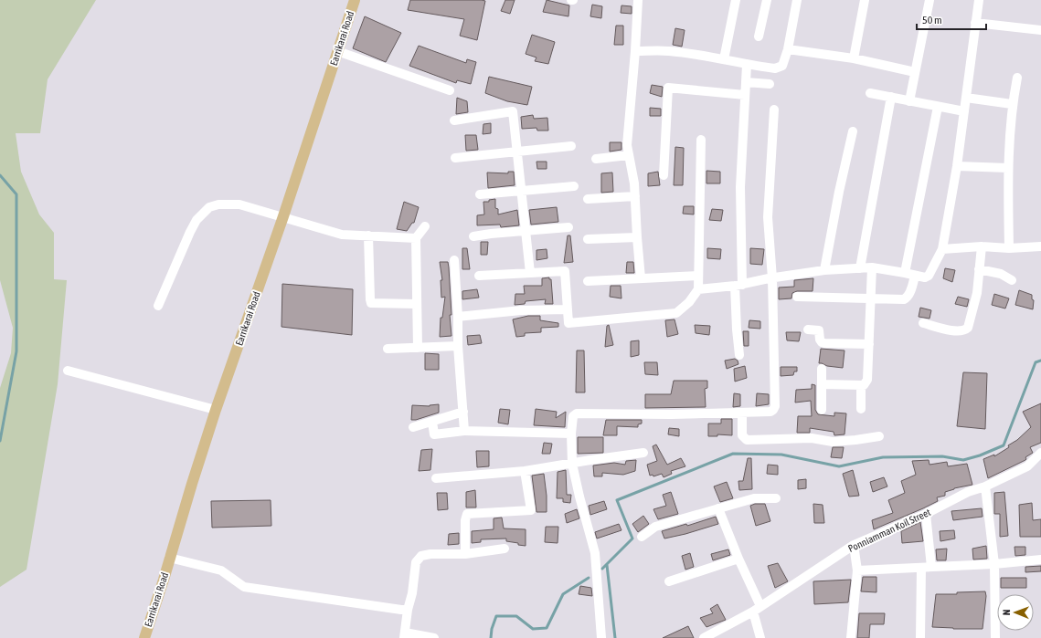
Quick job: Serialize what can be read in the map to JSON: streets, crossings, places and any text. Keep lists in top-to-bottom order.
{
  "streets": {
    "main road": ["Earrikarai Road"],
    "street": ["Ponniamman Koil Street"]
  },
  "scale_bar": "50 m",
  "north": "left"
}
